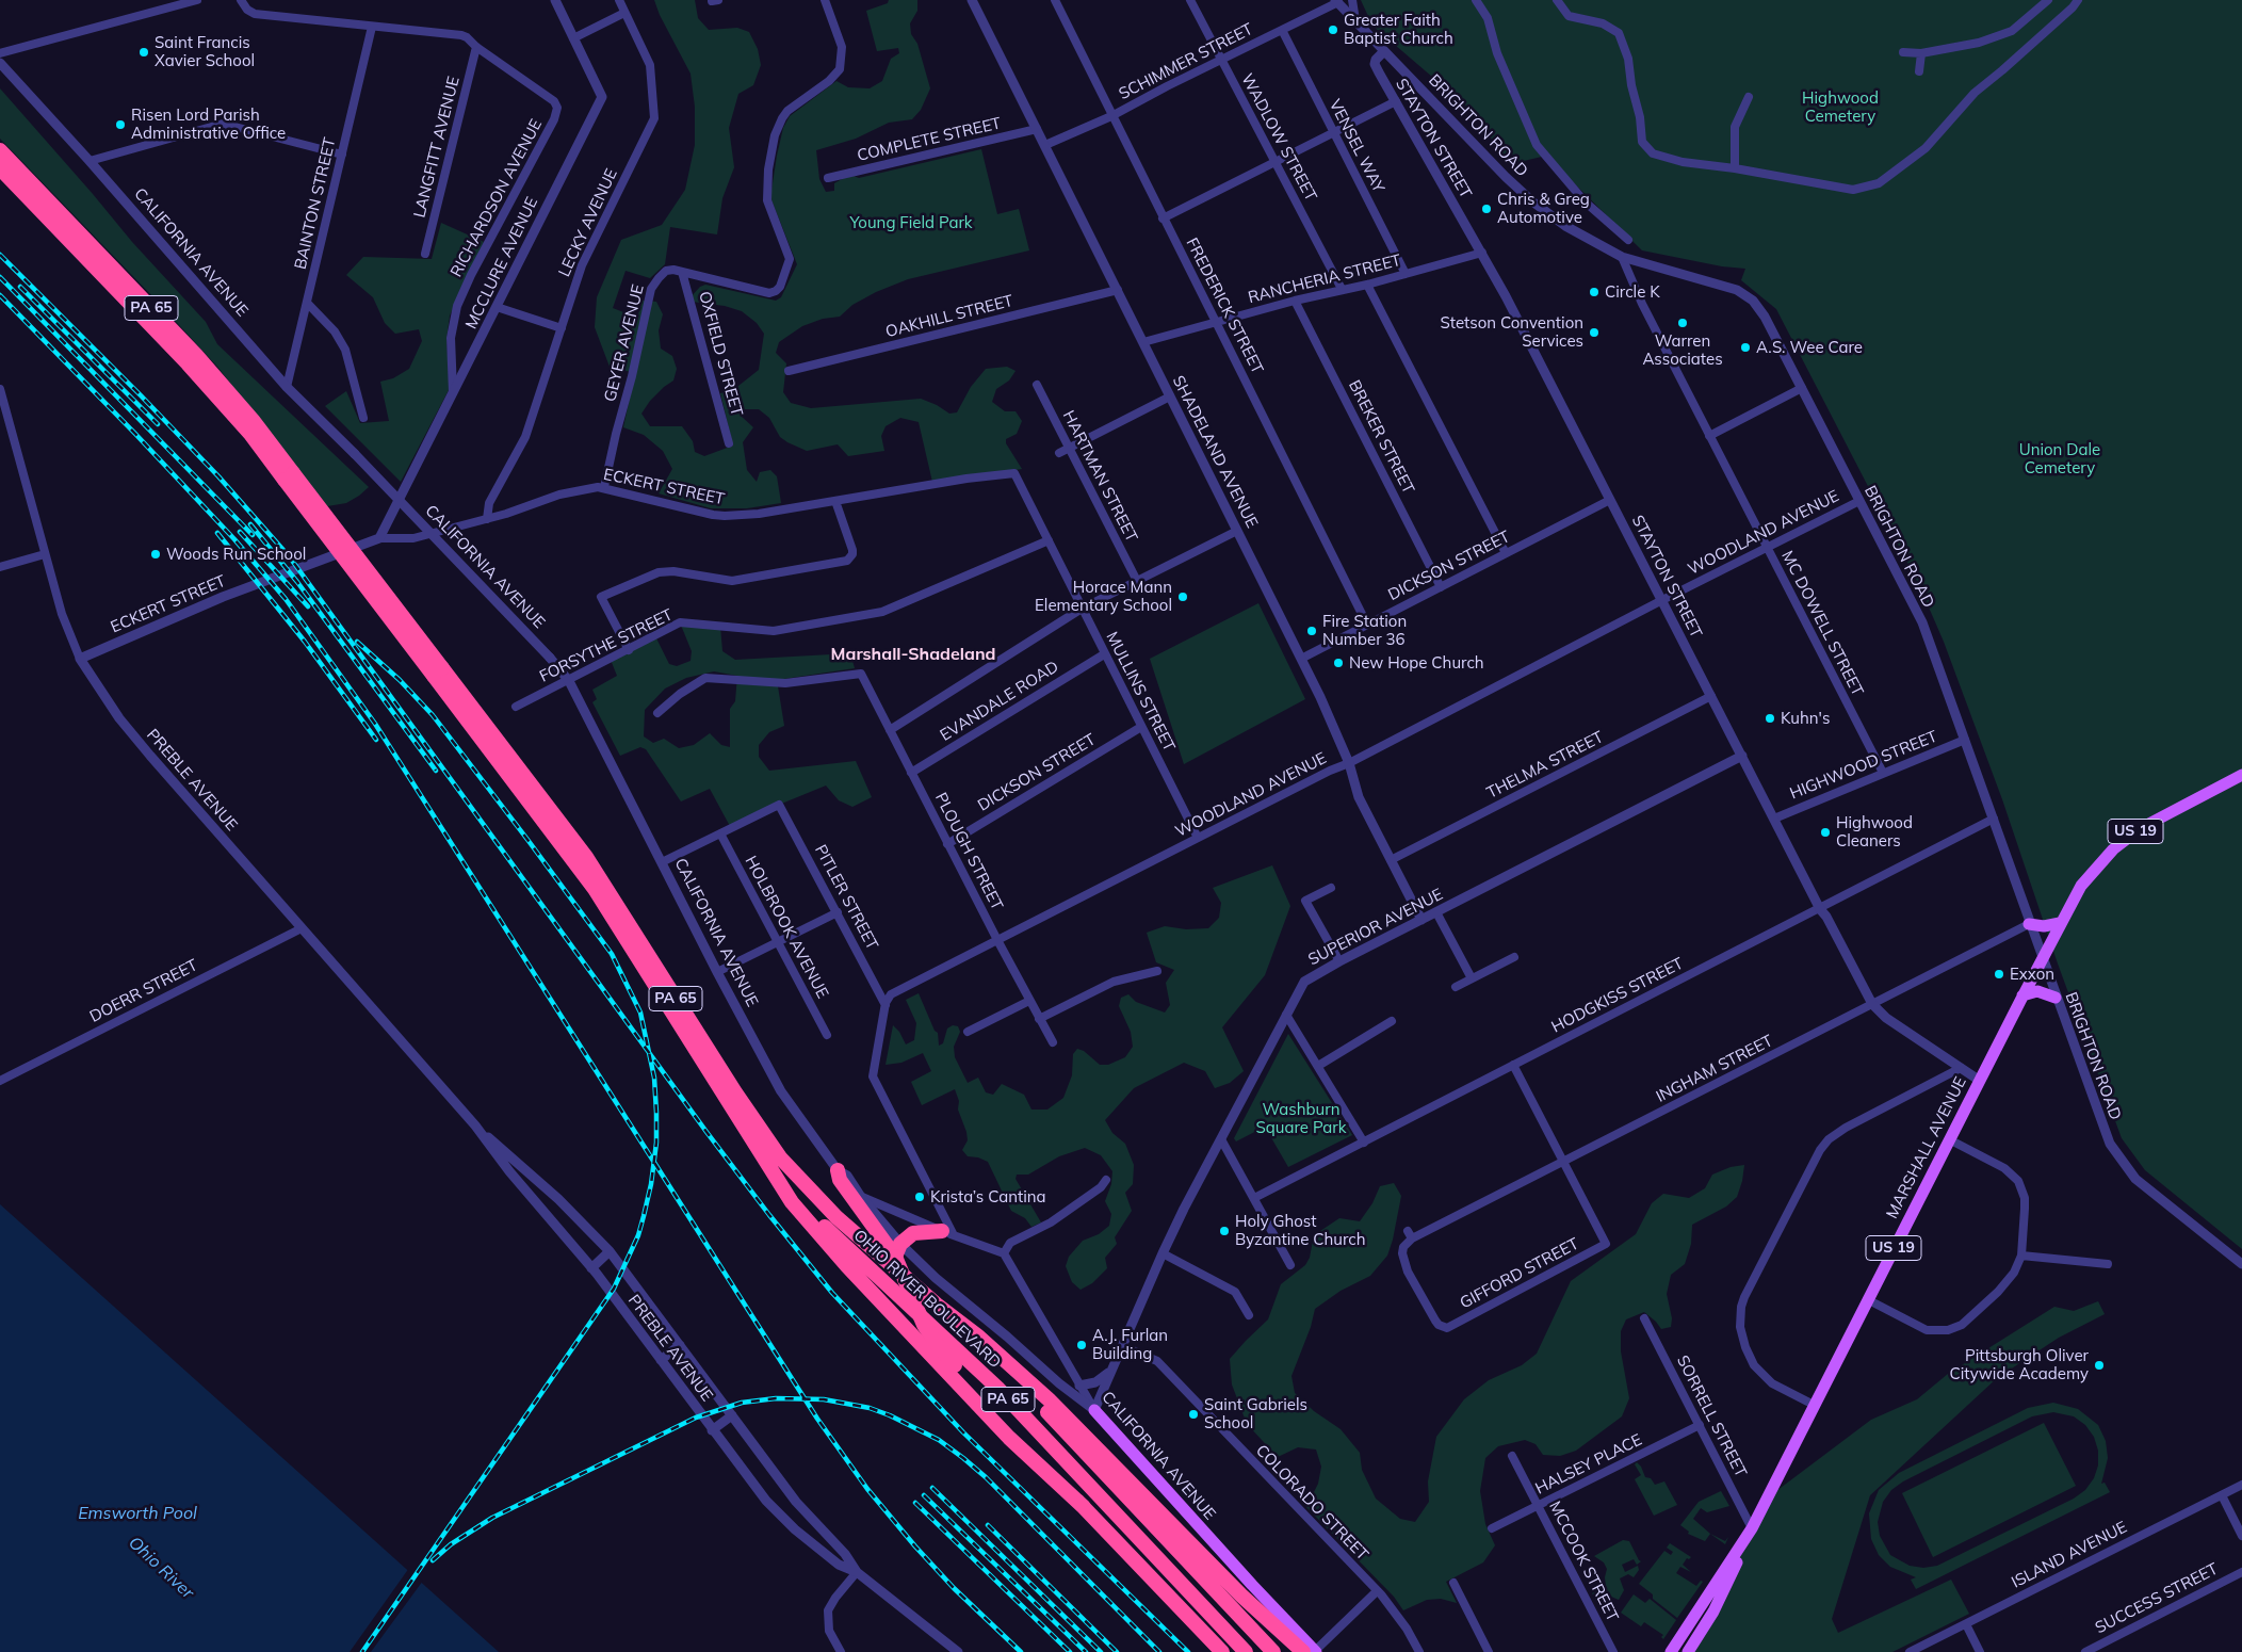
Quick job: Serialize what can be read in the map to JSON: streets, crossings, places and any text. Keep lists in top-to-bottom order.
{
  "streets": {
    "highway": ["PA 65", "OHIO RIVER BOULEVARD"],
    "main road": ["CALIFORNIA AVENUE", "US 19", "MARSHALL AVENUE"],
    "street": [
      "SCHIMMER STREET",
      "BRIGHTON ROAD",
      "WADLOW STREET",
      "STAYTON STREET",
      "COMPLETE STREET",
      "VENSEL WAY",
      "LANGFITT AVENUE",
      "RICHARDSON AVENUE",
      "BAINTON STREET",
      "LECKY AVENUE",
      "MCCLURE AVENUE",
      "RANCHERIA STREET",
      "FREDERICK STREET",
      "OAKHILL STREET",
      "GEYER AVENUE",
      "OXFIELD STREET",
      "BREKER STREET",
      "SHADELAND AVENUE",
      "HARTMAN STREET",
      "ECKERT STREET",
      "WOODLAND AVENUE",
      "DICKSON STREET",
      "MC DOWELL STREET",
      "FORSYTHE STREET",
      "MULLINS STREET",
      "EVANDALE ROAD",
      "THELMA STREET",
      "HIGHWOOD STREET",
      "PREBLE AVENUE",
      "PLOUGH STREET",
      "PITLER STREET",
      "HOLBROOK AVENUE",
      "SUPERIOR AVENUE",
      "DOERR STREET",
      "HODGKISS STREET",
      "INGHAM STREET",
      "GIFFORD STREET",
      "SORRELL STREET",
      "HALSEY PLACE",
      "COLORADO STREET",
      "ISLAND AVENUE",
      "MCCOOK STREET",
      "SUCCESS STREET"
    ]
  },
  "crossings": [
    ["SCHIMMER STREET", "BRIGHTON ROAD"],
    ["SCHIMMER STREET", "WADLOW STREET"],
    ["SCHIMMER STREET", "VENSEL WAY"],
    ["SCHIMMER STREET", "FREDERICK STREET"],
    ["SCHIMMER STREET", "SHADELAND AVENUE"],
    ["BRIGHTON ROAD", "STAYTON STREET"],
    ["BRIGHTON ROAD", "WOODLAND AVENUE"],
    ["BRIGHTON ROAD", "MC DOWELL STREET"],
    ["BRIGHTON ROAD", "HIGHWOOD STREET"],
    ["BRIGHTON ROAD", "HODGKISS STREET"],
    ["BRIGHTON ROAD", "INGHAM STREET"],
    ["BRIGHTON ROAD", "MARSHALL AVENUE"],
    ["WADLOW STREET", "RANCHERIA STREET"],
    ["STAYTON STREET", "RANCHERIA STREET"],
    ["STAYTON STREET", "WOODLAND AVENUE"],
    ["STAYTON STREET", "DICKSON STREET"],
    ["STAYTON STREET", "THELMA STREET"],
    ["STAYTON STREET", "HIGHWOOD STREET"],
    ["STAYTON STREET", "SUPERIOR AVENUE"],
    ["STAYTON STREET", "HODGKISS STREET"],
    ["STAYTON STREET", "INGHAM STREET"],
    ["STAYTON STREET", "MARSHALL AVENUE"],
    ["COMPLETE STREET", "SHADELAND AVENUE"],
    ["VENSEL WAY", "RANCHERIA STREET"],
    ["LANGFITT AVENUE", "RICHARDSON AVENUE"],
    ["RICHARDSON AVENUE", "BAINTON STREET"],
    ["RICHARDSON AVENUE", "MCCLURE AVENUE"],
    ["BAINTON STREET", "CALIFORNIA AVENUE"],
    ["LECKY AVENUE", "ECKERT STREET"],
    ["CALIFORNIA AVENUE", "FORSYTHE STREET"],
    ["CALIFORNIA AVENUE", "SUPERIOR AVENUE"],
    ["MCCLURE AVENUE", "ECKERT STREET"],
    ["RANCHERIA STREET", "FREDERICK STREET"],
    ["RANCHERIA STREET", "BREKER STREET"],
    ["RANCHERIA STREET", "SHADELAND AVENUE"],
    ["FREDERICK STREET", "DICKSON STREET"],
    ["PA 65", "OHIO RIVER BOULEVARD"],
    ["OAKHILL STREET", "SHADELAND AVENUE"],
    ["GEYER AVENUE", "OXFIELD STREET"],
    ["GEYER AVENUE", "ECKERT STREET"],
    ["BREKER STREET", "DICKSON STREET"],
    ["SHADELAND AVENUE", "WOODLAND AVENUE"],
    ["SHADELAND AVENUE", "DICKSON STREET"],
    ["SHADELAND AVENUE", "THELMA STREET"],
    ["SHADELAND AVENUE", "SUPERIOR AVENUE"],
    ["ECKERT STREET", "MULLINS STREET"],
    ["ECKERT STREET", "PREBLE AVENUE"],
    ["WOODLAND AVENUE", "MC DOWELL STREET"],
    ["WOODLAND AVENUE", "MULLINS STREET"],
    ["WOODLAND AVENUE", "PLOUGH STREET"],
    ["WOODLAND AVENUE", "PITLER STREET"],
    ["DICKSON STREET", "MULLINS STREET"],
    ["DICKSON STREET", "PLOUGH STREET"],
    ["MC DOWELL STREET", "HIGHWOOD STREET"],
    ["FORSYTHE STREET", "MULLINS STREET"],
    ["MULLINS STREET", "EVANDALE ROAD"],
    ["EVANDALE ROAD", "PLOUGH STREET"],
    ["PREBLE AVENUE", "DOERR STREET"],
    ["US 19", "MARSHALL AVENUE"],
    ["US 19", "SORRELL STREET"],
    ["PITLER STREET", "HOLBROOK AVENUE"],
    ["SUPERIOR AVENUE", "COLORADO STREET"],
    ["INGHAM STREET", "GIFFORD STREET"],
    ["MARSHALL AVENUE", "SORRELL STREET"],
    ["SORRELL STREET", "HALSEY PLACE"],
    ["HALSEY PLACE", "MCCOOK STREET"]
  ],
  "districts": ["Marshall-Shadeland"],
  "water": ["Emsworth Pool", "Ohio River"],
  "parks": [
    "Highwood Cemetery",
    "Young Field Park",
    "Union Dale Cemetery",
    "Washburn Square Park"
  ],
  "places": [
    "Greater Faith Baptist Church",
    "Saint Francis Xavier School",
    "Risen Lord Parish Administrative Office",
    "Chris & Greg Automotive",
    "Circle K",
    "Warren Associates",
    "Stetson Convention Services",
    "A.S. Wee Care",
    "Woods Run School",
    "Horace Mann Elementary School",
    "Fire Station Number 36",
    "New Hope Church",
    "Kuhn's",
    "Highwood Cleaners",
    "Exxon",
    "Krista’s Cantina",
    "Holy Ghost Byzantine Church",
    "A.J. Furlan Building",
    "Pittsburgh Oliver Citywide Academy",
    "Saint Gabriels School"
  ]
}
